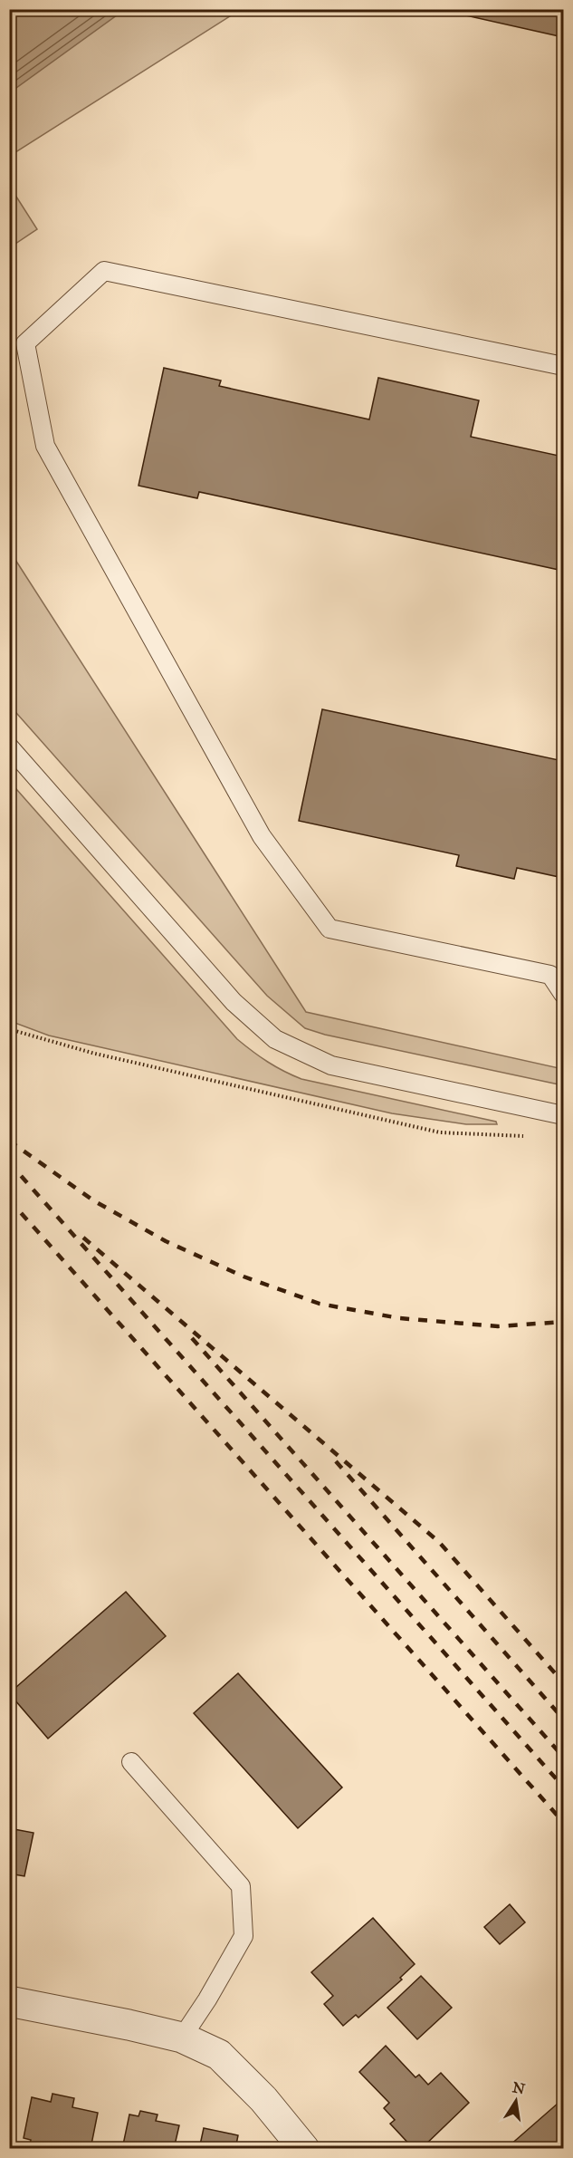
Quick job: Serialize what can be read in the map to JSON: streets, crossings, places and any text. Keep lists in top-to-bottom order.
{
  "north": "top"
}
